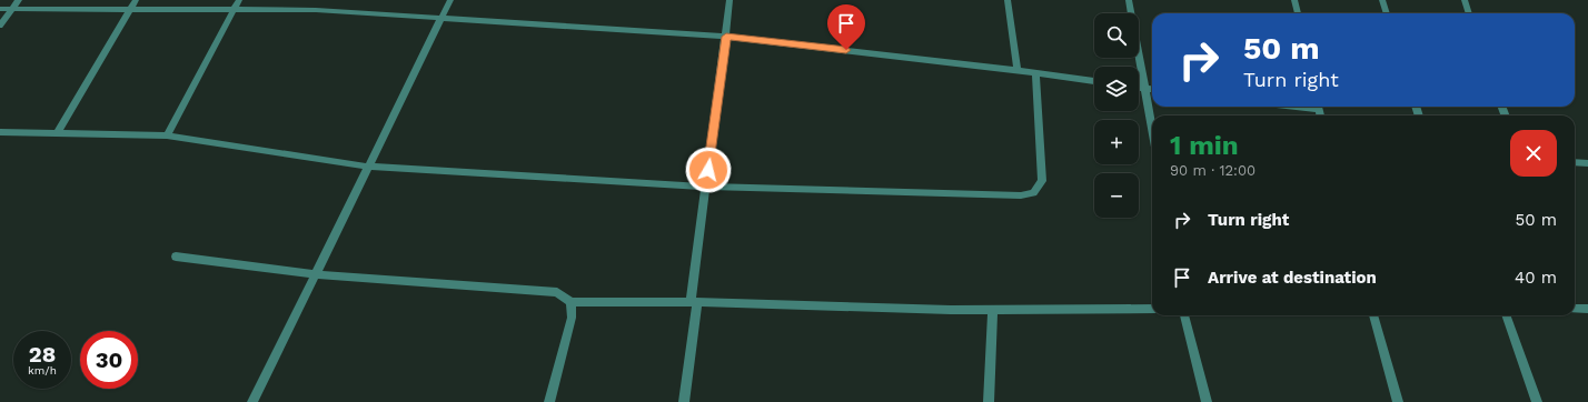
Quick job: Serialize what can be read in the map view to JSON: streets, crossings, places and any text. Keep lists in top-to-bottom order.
{
  "page": {
    "map_buttons": ["+", "−"],
    "turn": ["50 m", "Turn right"],
    "heading": ["1 min", "90 m · 12:00"],
    "list": [
      {
        "name": "Turn right",
        "value": "50 m"
      },
      {
        "name": "Arrive at destination",
        "value": "40 m"
      }
    ],
    "speed": "28 km/h",
    "limit": "30"
  }
}
